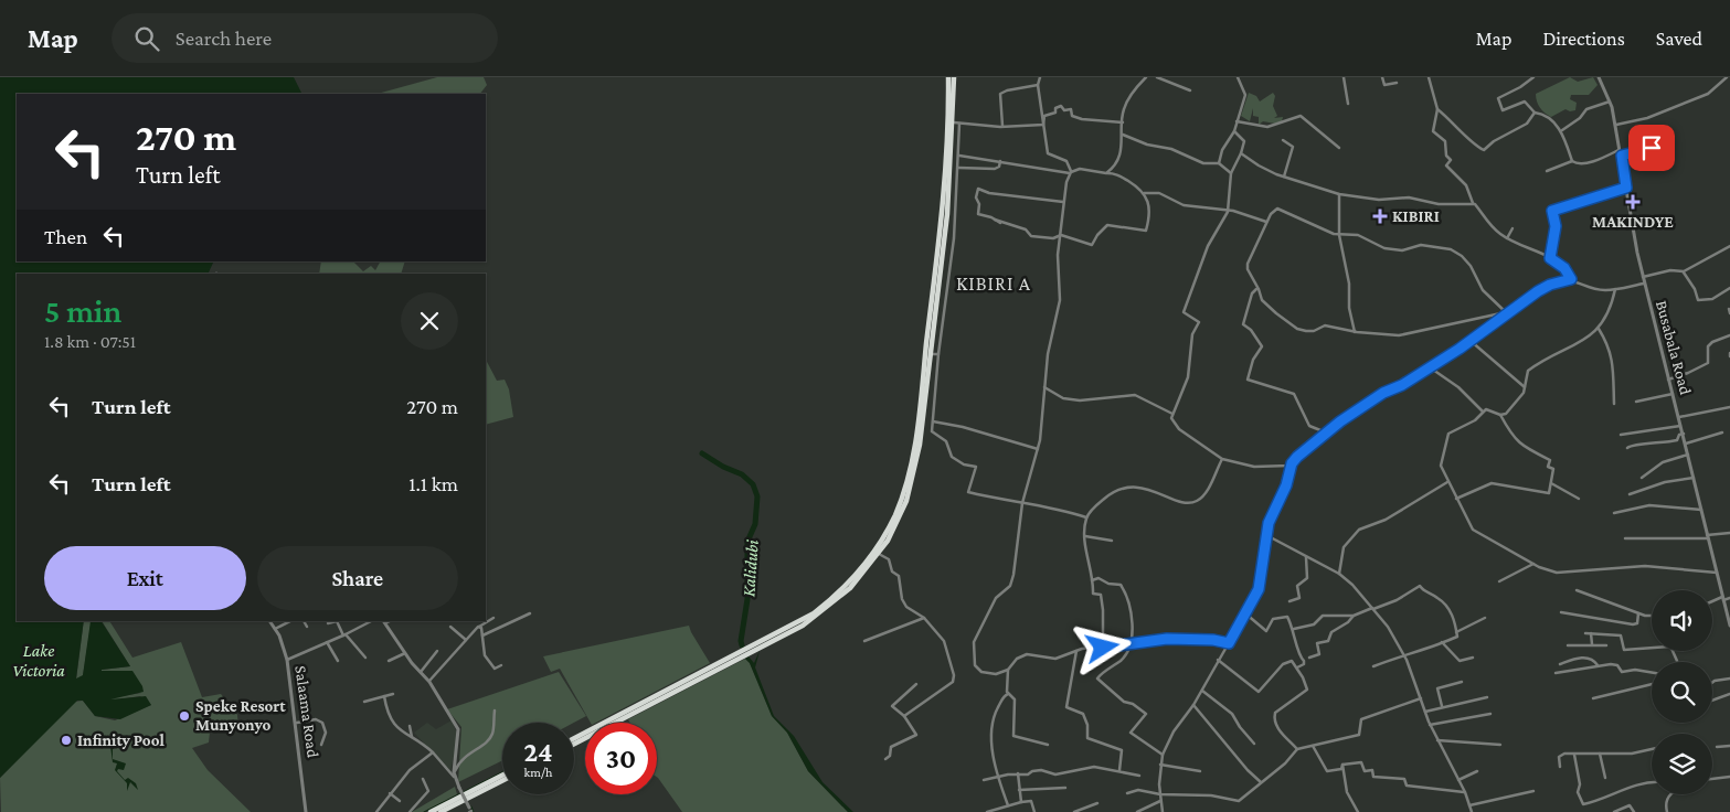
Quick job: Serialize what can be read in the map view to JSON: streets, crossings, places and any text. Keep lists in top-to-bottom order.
{
  "streets": {
    "street": ["Busabala Road", "Salaama Road"]
  },
  "districts": ["KIBIRI A"],
  "water": ["Kalidubi", "Lake Victoria"],
  "places": {
    "health": ["MAKINDYE", "KIBIRI"],
    "other": ["Speke Resort Munyonyo", "Infinity Pool"]
  },
  "page": {
    "header": "Map",
    "search": "Search here",
    "nav": ["Map", "Directions", "Saved"],
    "turn": ["270 m", "Turn left"],
    "then": "Then",
    "heading": ["5 min", "1.8 km · 07:51"],
    "list": [
      {
        "name": "Turn left",
        "value": "270 m"
      },
      {
        "name": "Turn left",
        "value": "1.1 km"
      }
    ],
    "buttons": ["Exit", "Share"],
    "speed": "24 km/h",
    "limit": "30"
  }
}
